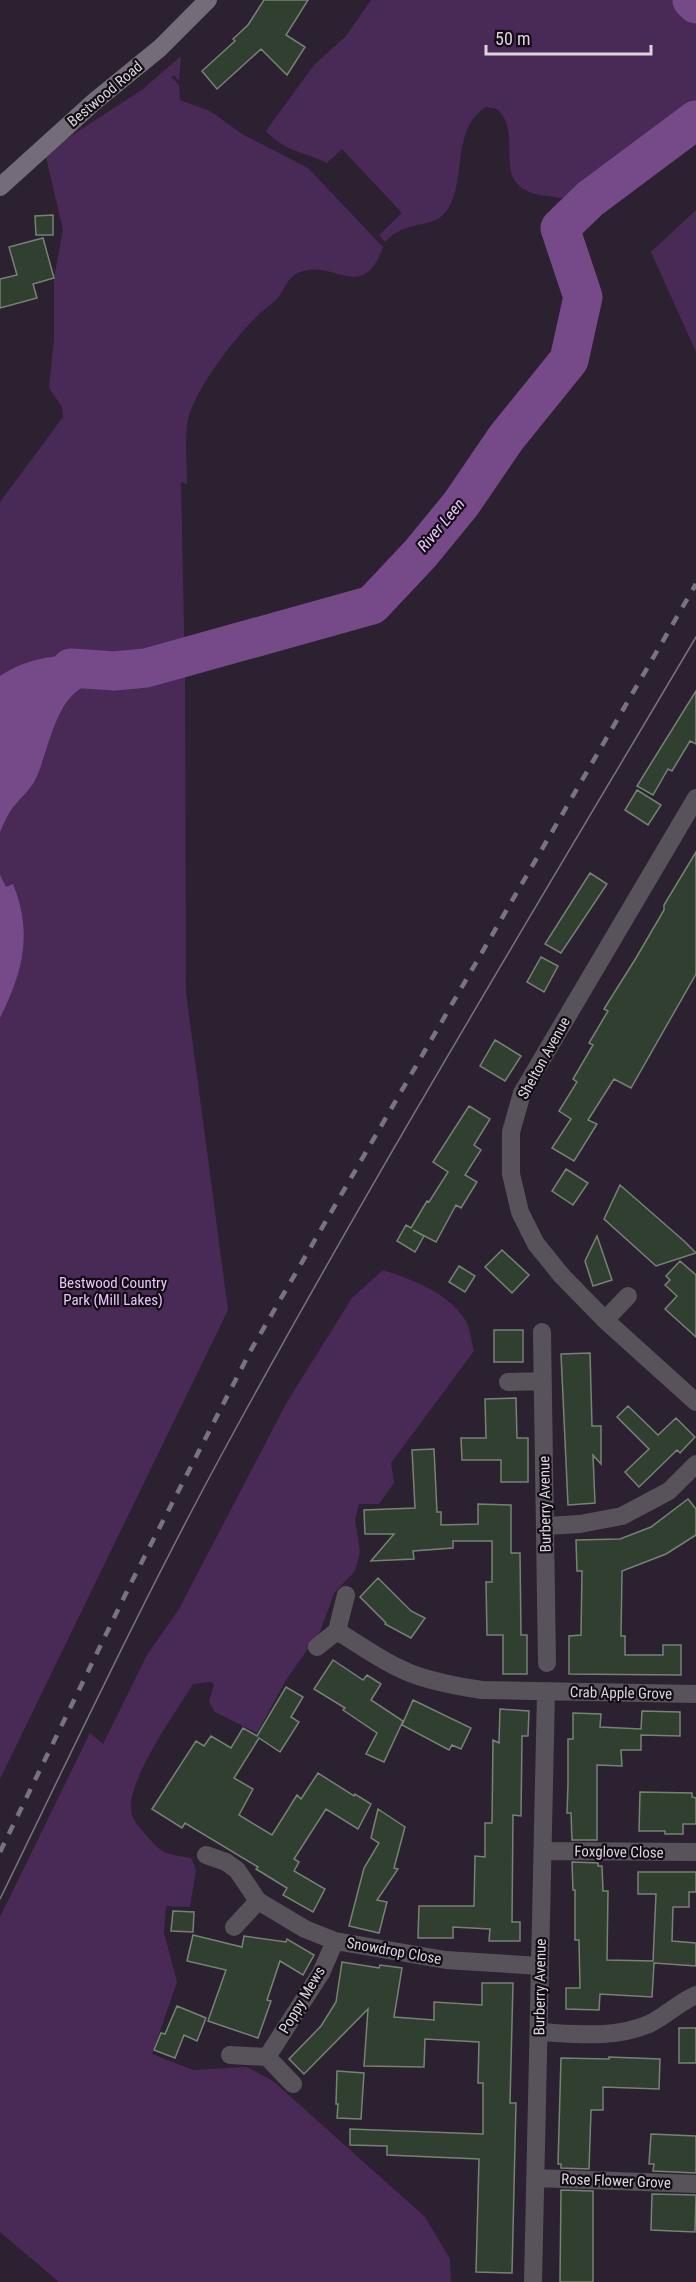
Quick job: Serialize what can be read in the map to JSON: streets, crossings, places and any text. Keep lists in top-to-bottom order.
{
  "streets": {
    "main road": ["Bestwood Road"],
    "street": [
      "Shelton Avenue",
      "Burberry Avenue",
      "Crab Apple Grove",
      "Foxglove Close",
      "Snowdrop Close",
      "Poppy Mews",
      "Rose Flower Grove"
    ]
  },
  "crossings": [
    ["Burberry Avenue", "Crab Apple Grove"],
    ["Burberry Avenue", "Foxglove Close"],
    ["Burberry Avenue", "Snowdrop Close"],
    ["Burberry Avenue", "Rose Flower Grove"],
    ["Snowdrop Close", "Poppy Mews"]
  ],
  "water": ["River Leen"],
  "parks": ["Bestwood Country Park (Mill Lakes)"],
  "scale_bar": "50 m"
}
